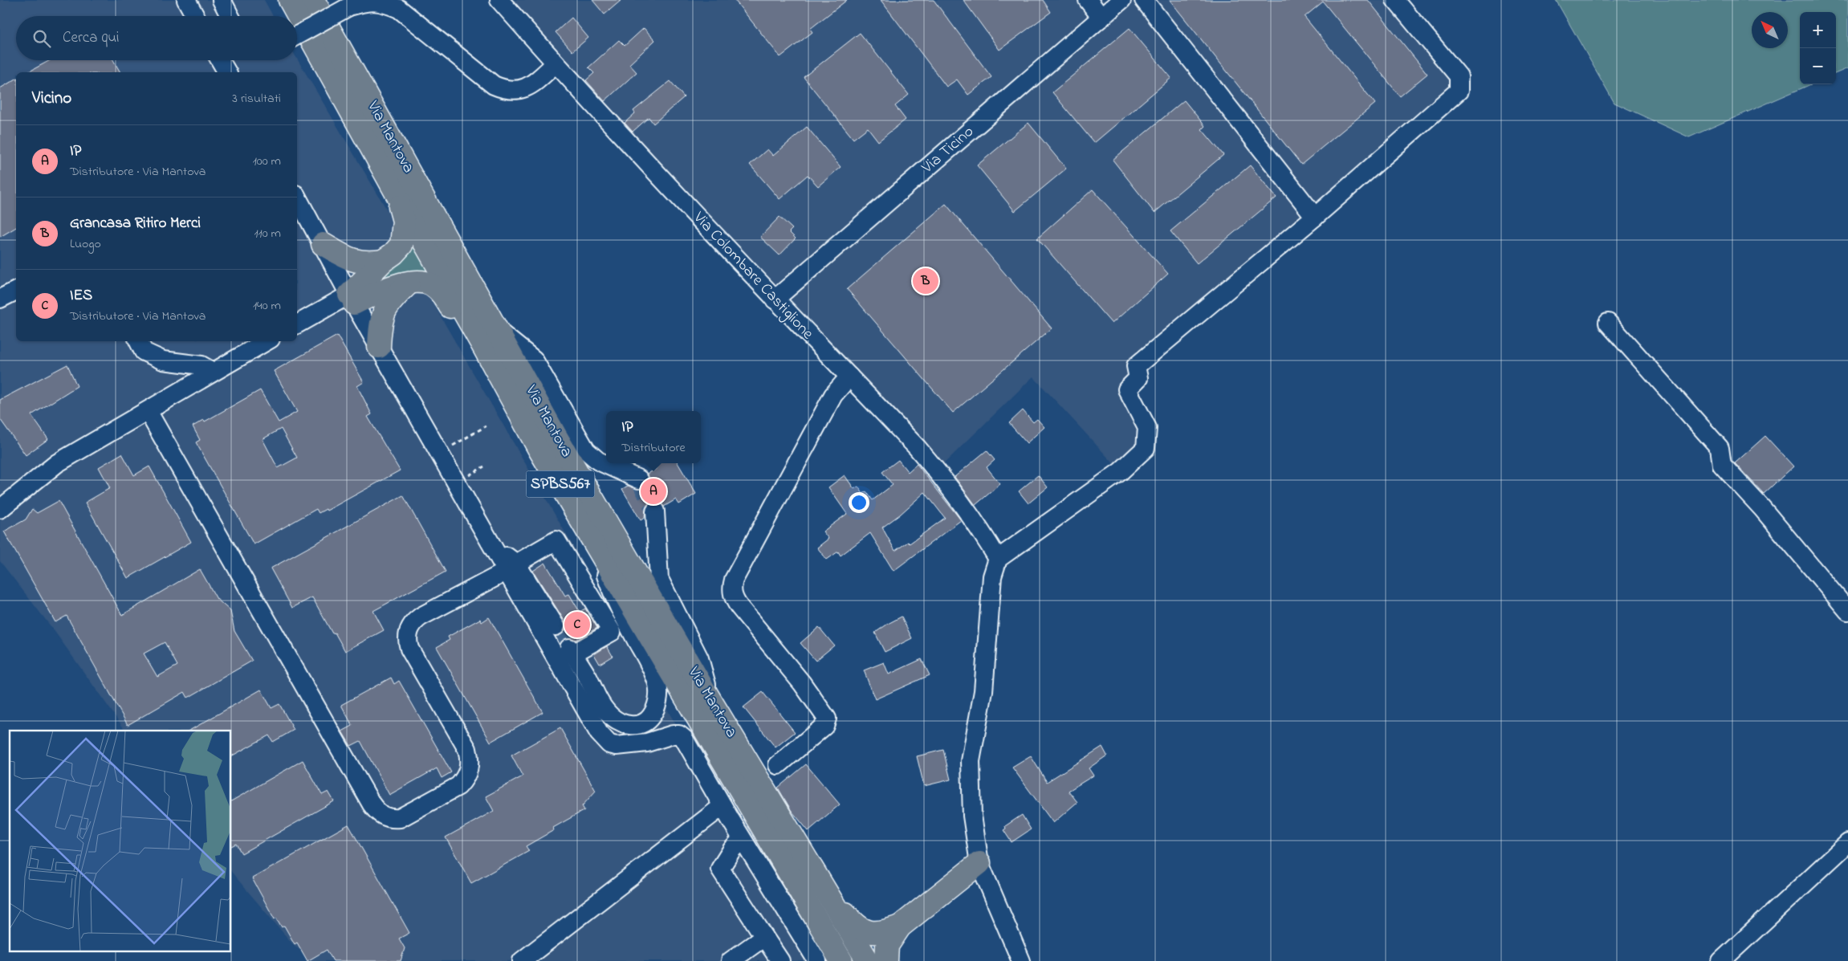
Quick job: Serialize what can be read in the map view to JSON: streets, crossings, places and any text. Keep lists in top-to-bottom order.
{
  "streets": {
    "highway": ["Via Mantova", "SPBS567"],
    "street": ["Via Ticino", "Via Colombare Castiglione"]
  },
  "crossings": [
    ["Via Ticino", "Via Colombare Castiglione"]
  ],
  "north": "top left",
  "page": {
    "map_buttons": ["+", "−"],
    "search": "Cerca qui",
    "heading": ["Vicino", "3 risultati"],
    "list": [
      {
        "mark": "A",
        "name": "IP",
        "note": "Distributore · Via Mantova",
        "value": "100 m"
      },
      {
        "mark": "B",
        "name": "Grancasa Ritiro Merci",
        "note": "Luogo",
        "value": "110 m"
      },
      {
        "mark": "C",
        "name": "IES",
        "note": "Distributore · Via Mantova",
        "value": "140 m"
      }
    ],
    "pins": ["B", "A", "C"],
    "popup": ["IP", "Distributore"]
  }
}
